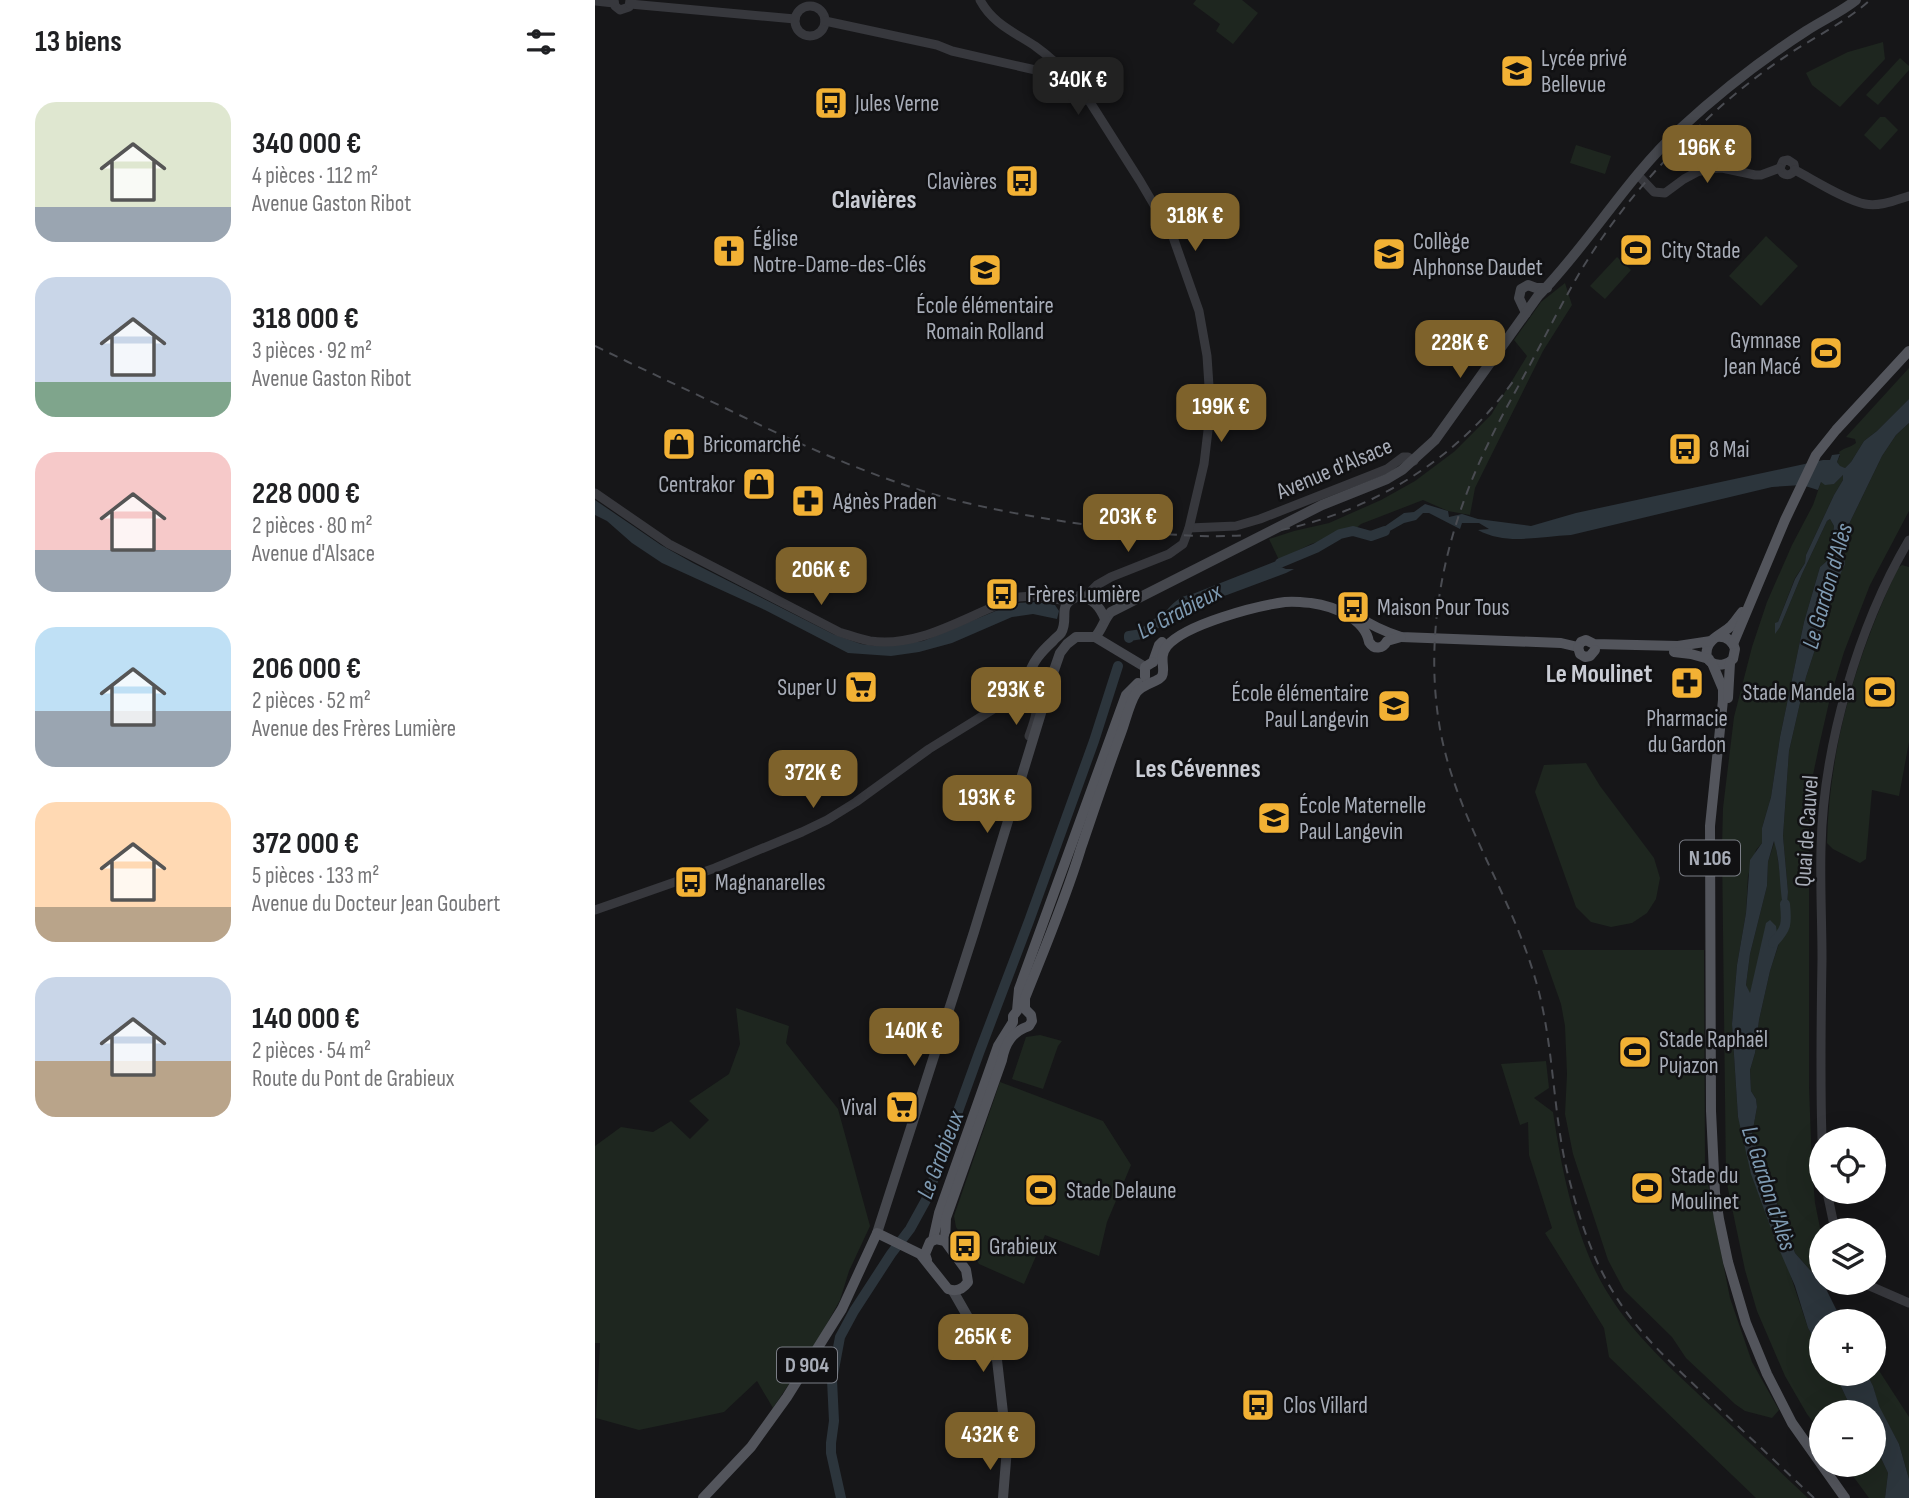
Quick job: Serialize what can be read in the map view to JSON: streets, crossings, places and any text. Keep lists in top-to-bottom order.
{
  "streets": {
    "main road": ["Avenue d'Alsace", "N 106", "D 904"],
    "street": ["Quai de Cauvel"]
  },
  "districts": ["Clavières", "Le Moulinet", "Les Cévennes"],
  "water": ["Le Gardon d'Alès", "Le Grabieux"],
  "places": {
    "school or university": [
      "Lycée privé Bellevue",
      "Collège Alphonse Daudet",
      "École élémentaire Romain Rolland",
      "École élémentaire Paul Langevin",
      "École Maternelle Paul Langevin"
    ],
    "bus stop": [
      "Jules Verne",
      "Clavières",
      "8 Mai",
      "Frères Lumière",
      "Maison Pour Tous",
      "Magnanarelles",
      "Grabieux",
      "Clos Villard"
    ],
    "sports": [
      "City Stade",
      "Gymnase Jean Macé",
      "Stade Mandela",
      "Stade Raphaël Pujazon",
      "Stade du Moulinet",
      "Stade Delaune"
    ],
    "church": ["Église Notre-Dame-des-Clés"],
    "shop": ["Bricomarché", "Centrakor"],
    "pharmacy": ["Agnès Praden", "Pharmacie du Gardon"],
    "supermarket": ["Super U", "Vival"]
  },
  "page": {
    "heading": "13 biens",
    "price": [
      "340K €",
      "196K €",
      "318K €",
      "228K €",
      "199K €",
      "203K €",
      "206K €",
      "293K €",
      "372K €",
      "193K €",
      "140K €",
      "265K €",
      "432K €"
    ],
    "list": [
      {
        "name": "340 000 €",
        "note": "4 pièces · 112 m² · Avenue Gaston Ribot"
      },
      {
        "name": "318 000 €",
        "note": "3 pièces · 92 m² · Avenue Gaston Ribot"
      },
      {
        "name": "228 000 €",
        "note": "2 pièces · 80 m² · Avenue d'Alsace"
      },
      {
        "name": "206 000 €",
        "note": "2 pièces · 52 m² · Avenue des Frères Lumière"
      },
      {
        "name": "372 000 €",
        "note": "5 pièces · 133 m² · Avenue du Docteur Jean Goubert"
      },
      {
        "name": "140 000 €",
        "note": "2 pièces · 54 m² · Route du Pont de Grabieux"
      }
    ],
    "map_buttons": ["+", "−"]
  }
}
